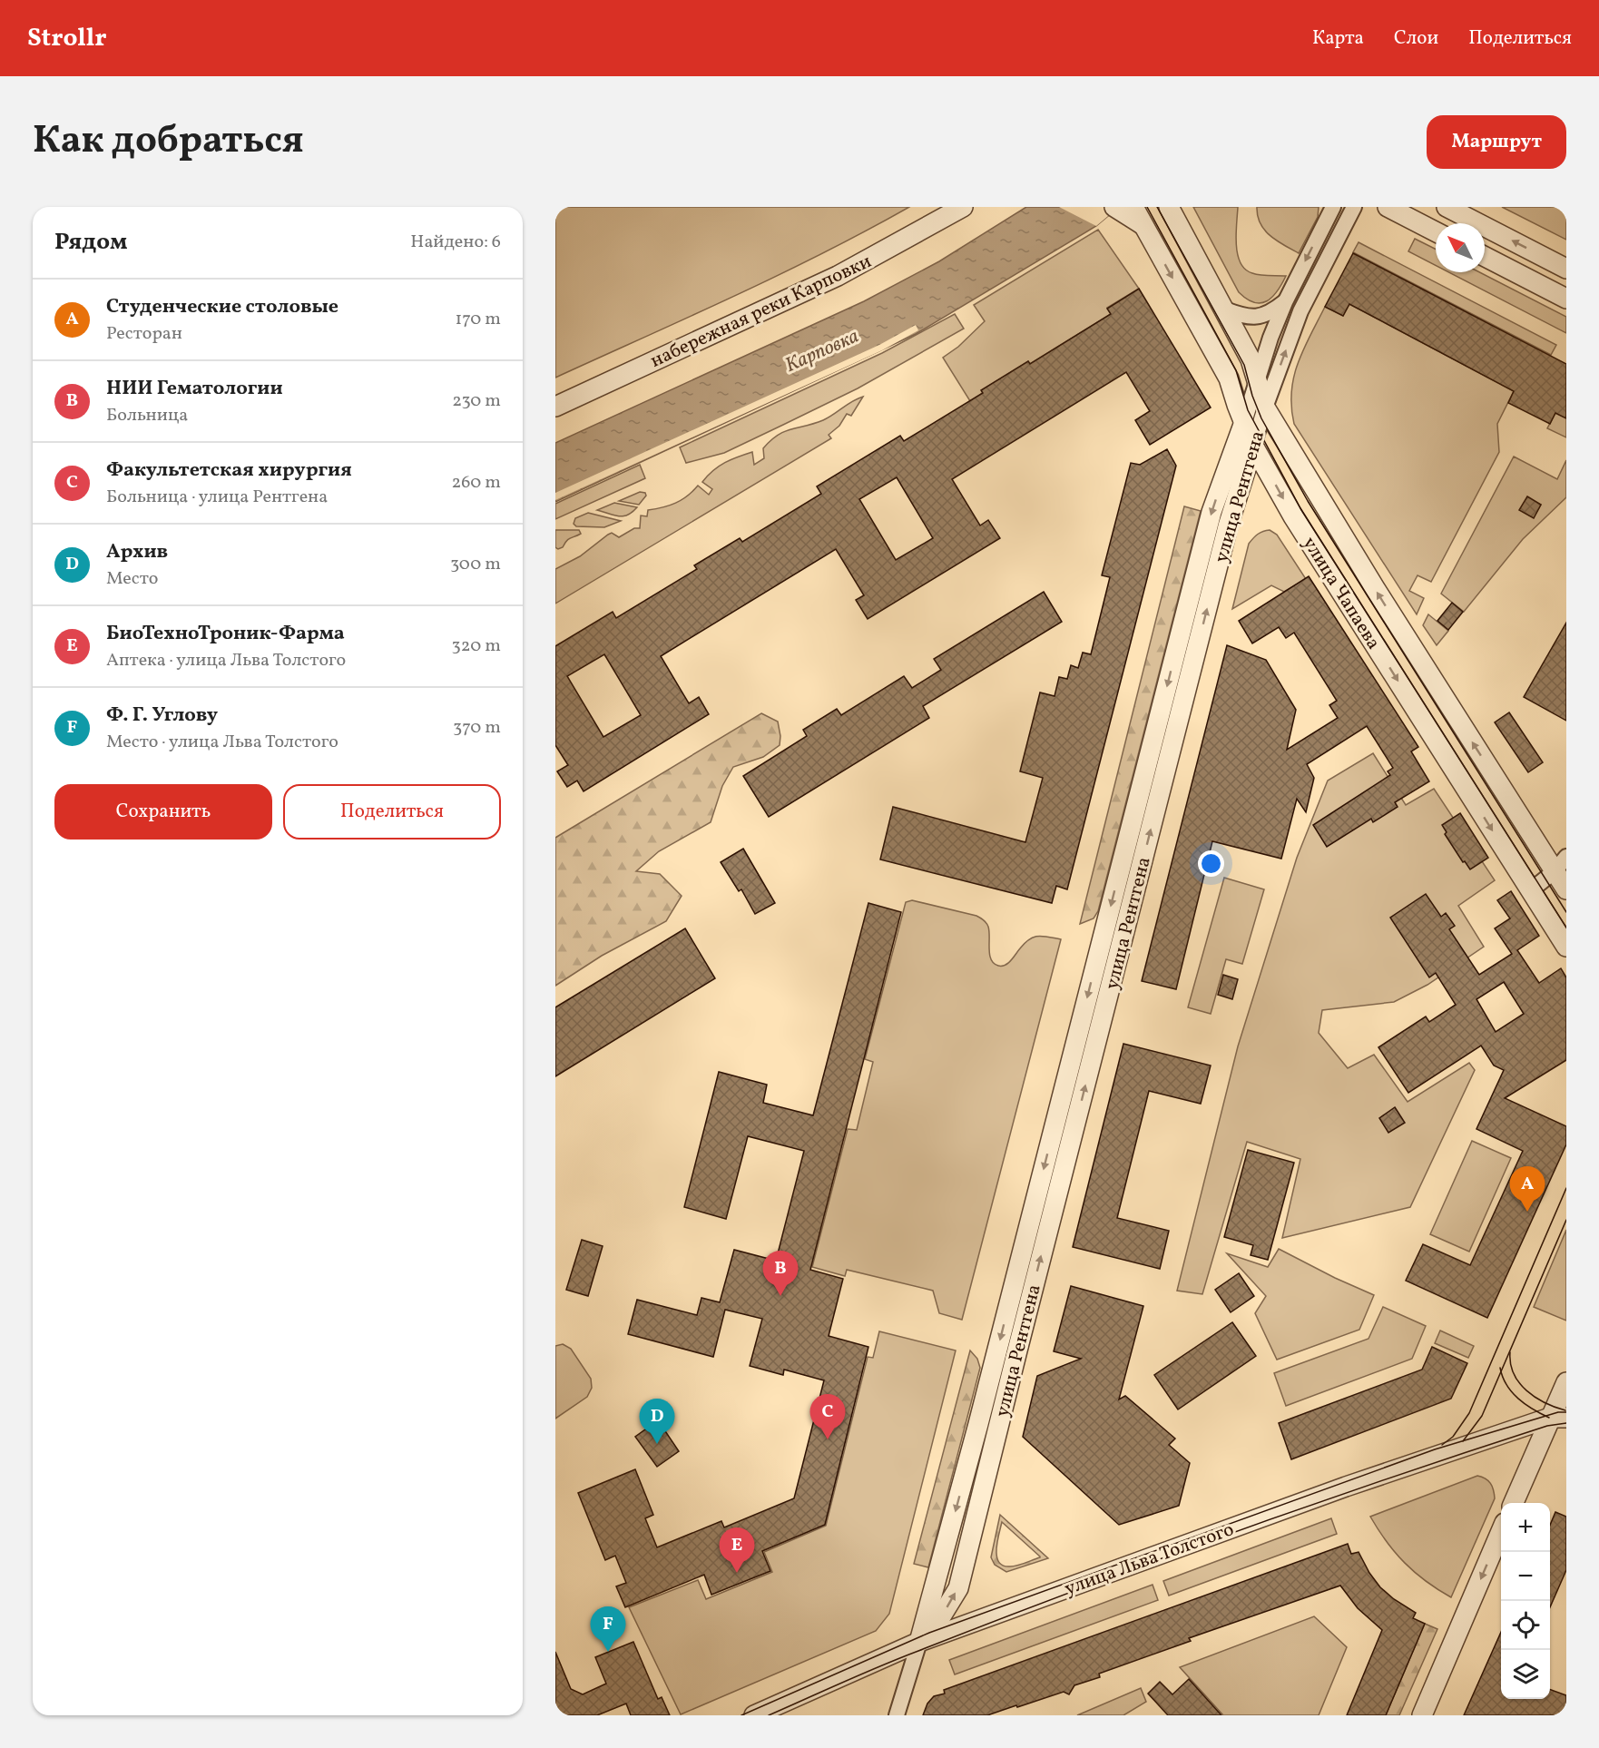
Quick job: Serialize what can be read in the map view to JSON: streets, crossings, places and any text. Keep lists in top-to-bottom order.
{
  "streets": {
    "street": [
      "набережная реки Карповки",
      "улица Рентгена",
      "улица Чапаева",
      "улица Льва Толстого"
    ]
  },
  "crossings": [
    ["улица Рентгена", "улица Чапаева"],
    ["улица Рентгена", "улица Льва Толстого"]
  ],
  "water": ["Карповка"],
  "north": "top left",
  "page": {
    "header": "Strollr",
    "nav": ["Карта", "Слои", "Поделиться"],
    "title": "Как добраться",
    "buttons": [
      "Маршрут",
      ["Сохранить", "Поделиться"]
    ],
    "heading": ["Рядом", "Найдено: 6"],
    "list": [
      {
        "mark": "A",
        "name": "Студенческие столовые",
        "note": "Ресторан",
        "value": "170 m"
      },
      {
        "mark": "B",
        "name": "НИИ Гематологии",
        "note": "Больница",
        "value": "230 m"
      },
      {
        "mark": "C",
        "name": "Факультетская хирургия",
        "note": "Больница · улица Рентгена",
        "value": "260 m"
      },
      {
        "mark": "D",
        "name": "Архив",
        "note": "Место",
        "value": "300 m"
      },
      {
        "mark": "E",
        "name": "БиоТехноТроник-Фарма",
        "note": "Аптека · улица Льва Толстого",
        "value": "320 m"
      },
      {
        "mark": "F",
        "name": "Ф. Г. Углову",
        "note": "Место · улица Льва Толстого",
        "value": "370 m"
      }
    ],
    "pins": [
      "A",
      "B",
      "C",
      "D",
      "E",
      "F"
    ],
    "map_buttons": ["+", "−"]
  }
}
